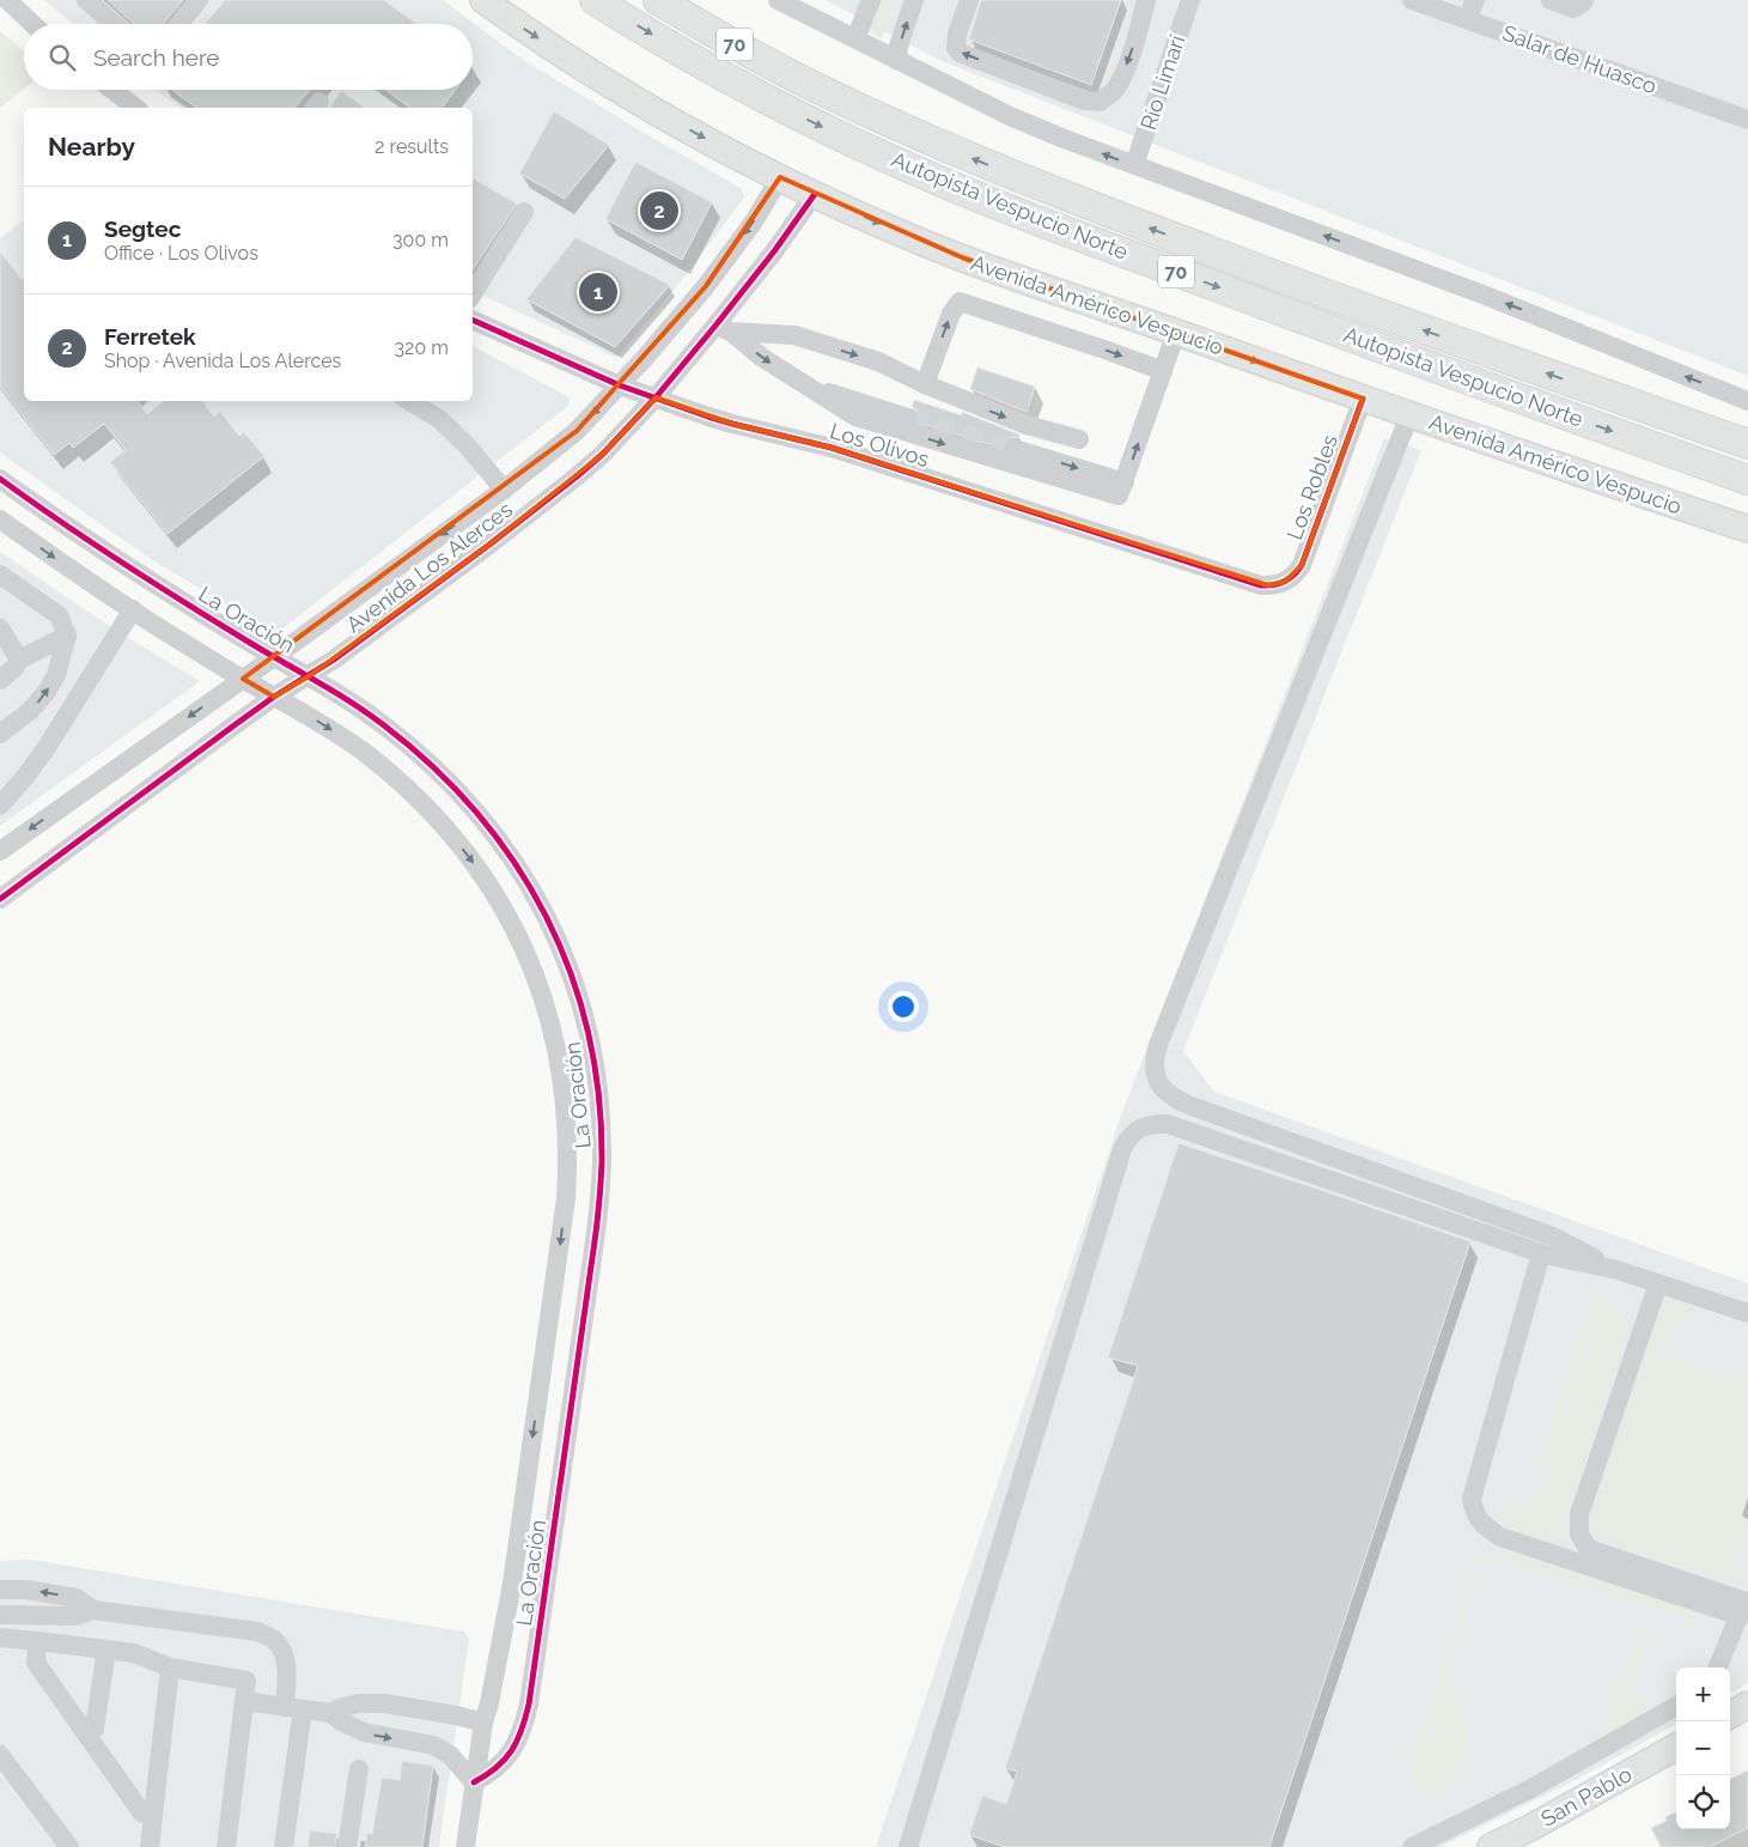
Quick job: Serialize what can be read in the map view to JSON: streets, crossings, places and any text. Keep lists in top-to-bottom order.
{
  "streets": {
    "highway": ["70", "Autopista Vespucio Norte"],
    "main road": ["Avenida Américo Vespucio", "San Pablo"],
    "street": [
      "Salar de Huasco",
      "Río Limarí",
      "Los Olivos",
      "Los Robles",
      "Avenida Los Alerces",
      "La Oración"
    ]
  },
  "crossings": [
    ["Avenida Américo Vespucio", "Los Robles"],
    ["Avenida Américo Vespucio", "Avenida Los Alerces"],
    ["Los Olivos", "Los Robles"],
    ["Los Olivos", "Avenida Los Alerces"],
    ["Avenida Los Alerces", "La Oración"]
  ],
  "one_way": ["Avenida Américo Vespucio"],
  "page": {
    "search": "Search here",
    "heading": ["Nearby", "2 results"],
    "list": [
      {
        "mark": "1",
        "name": "Segtec",
        "note": "Office · Los Olivos",
        "value": "300 m"
      },
      {
        "mark": "2",
        "name": "Ferretek",
        "note": "Shop · Avenida Los Alerces",
        "value": "320 m"
      }
    ],
    "pins": ["2", "1"],
    "map_buttons": ["+", "−"]
  }
}
